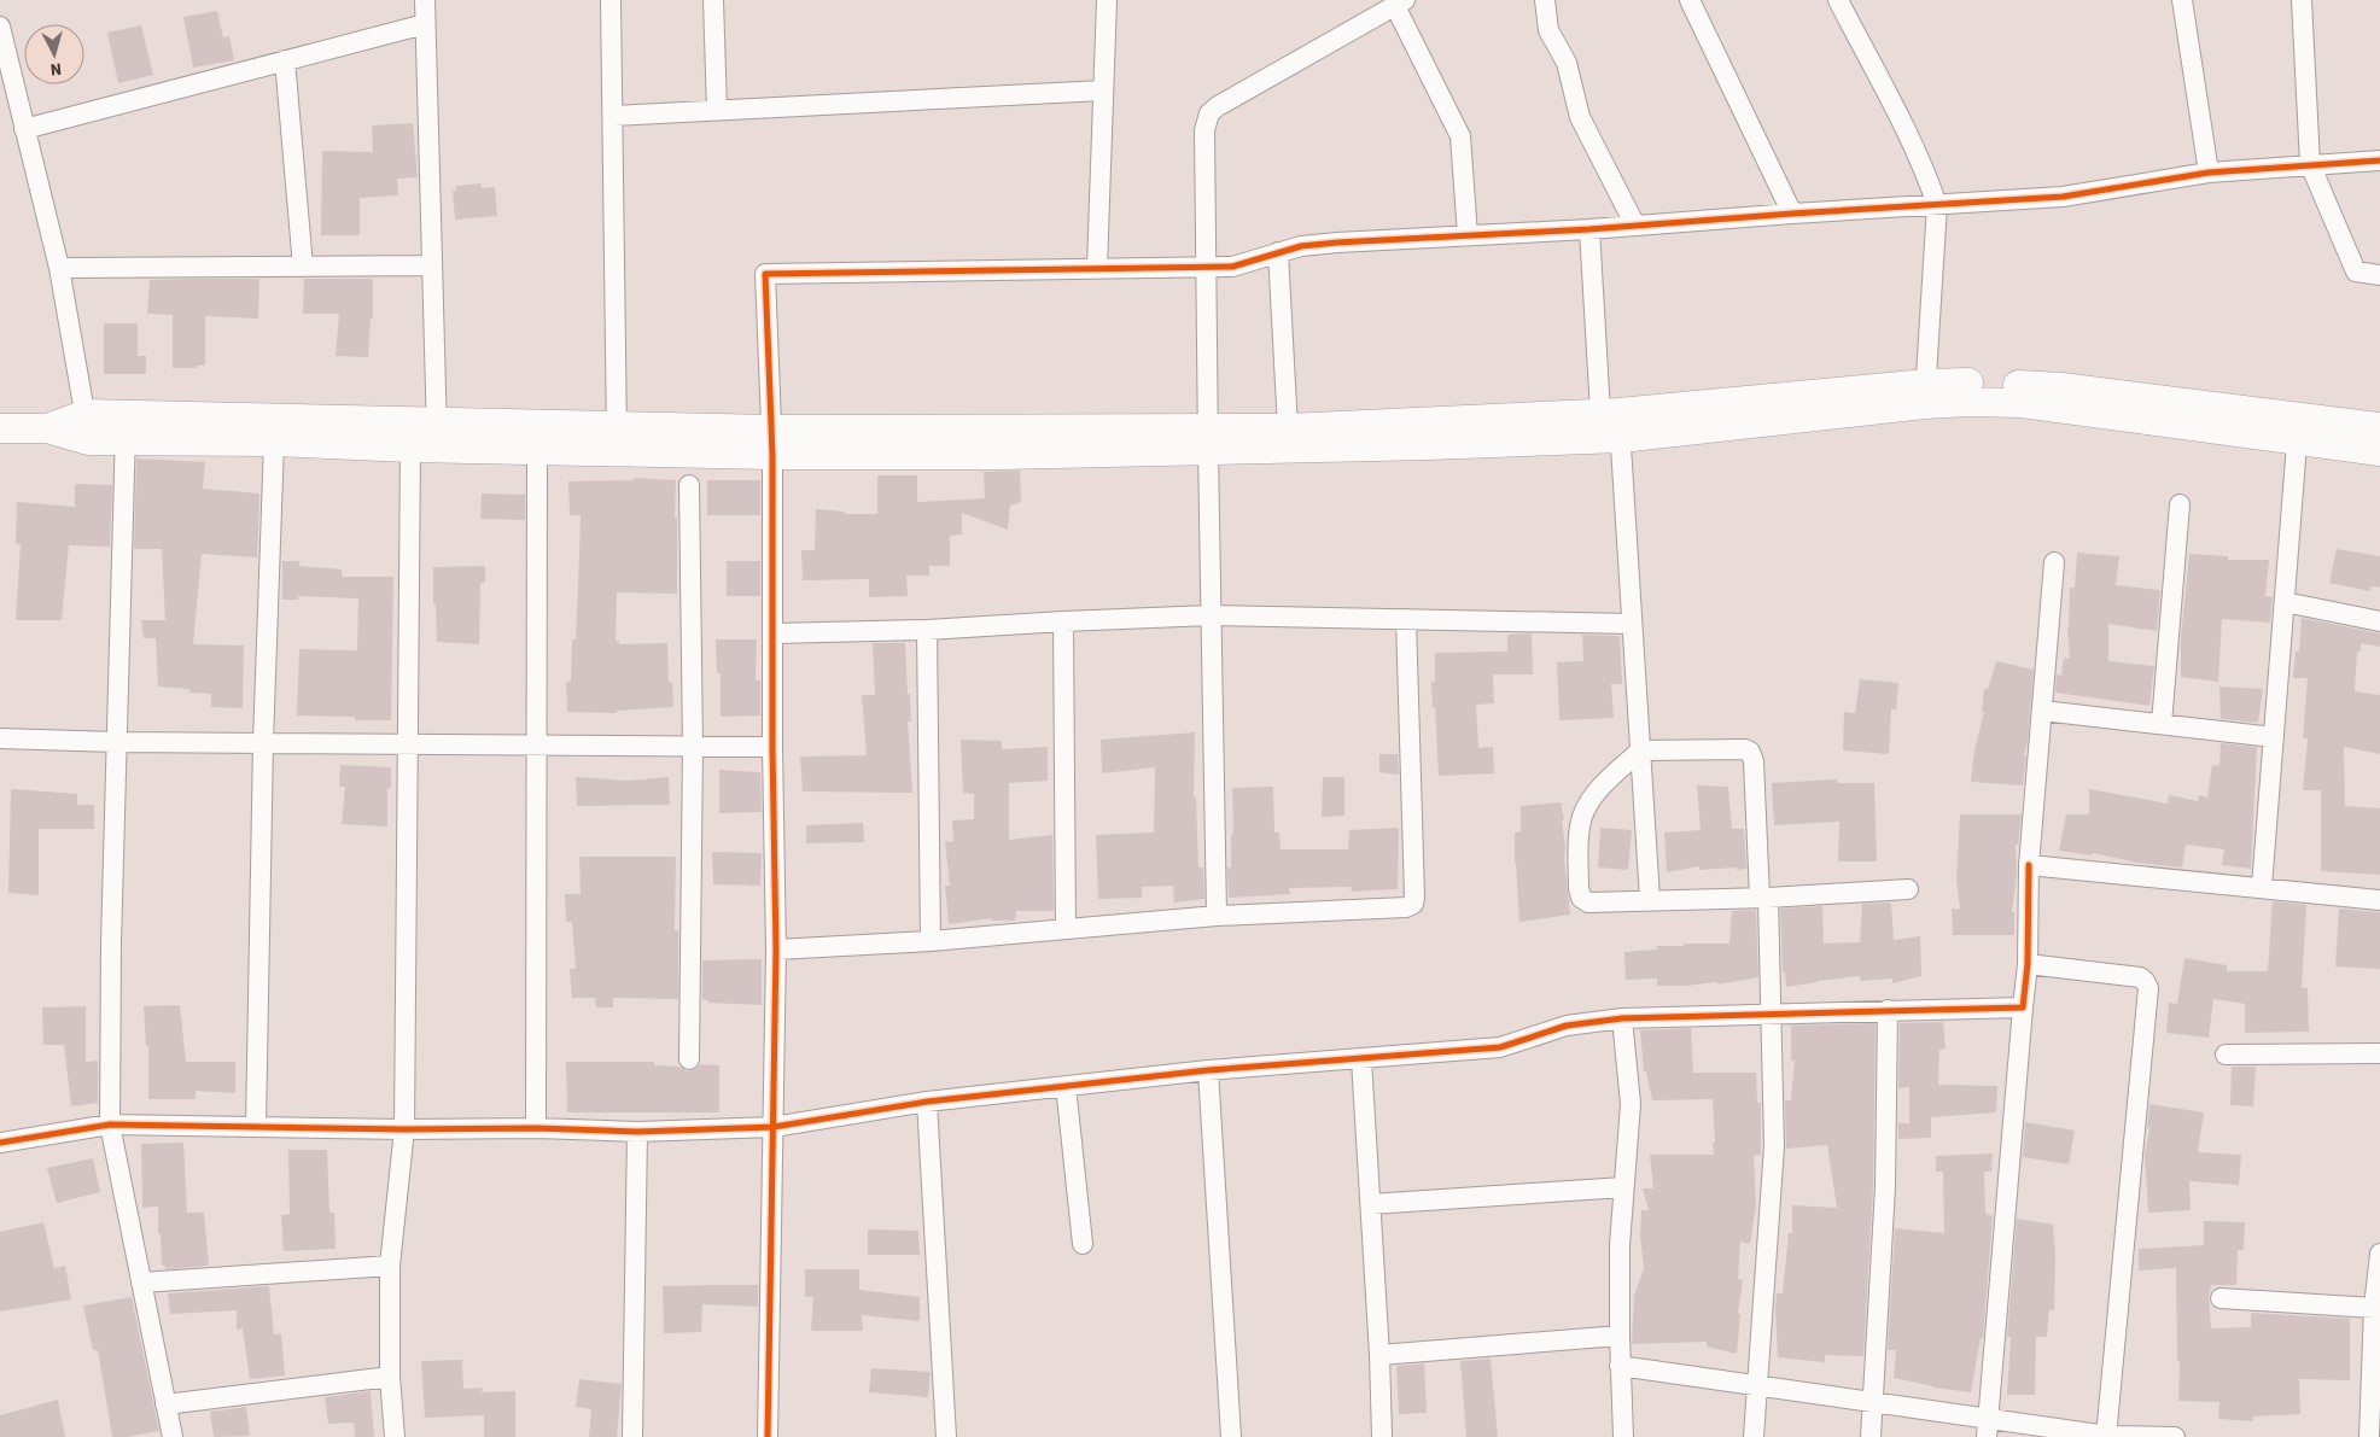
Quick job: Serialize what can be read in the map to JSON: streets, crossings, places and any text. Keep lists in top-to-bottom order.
{
  "north": "bottom"
}
